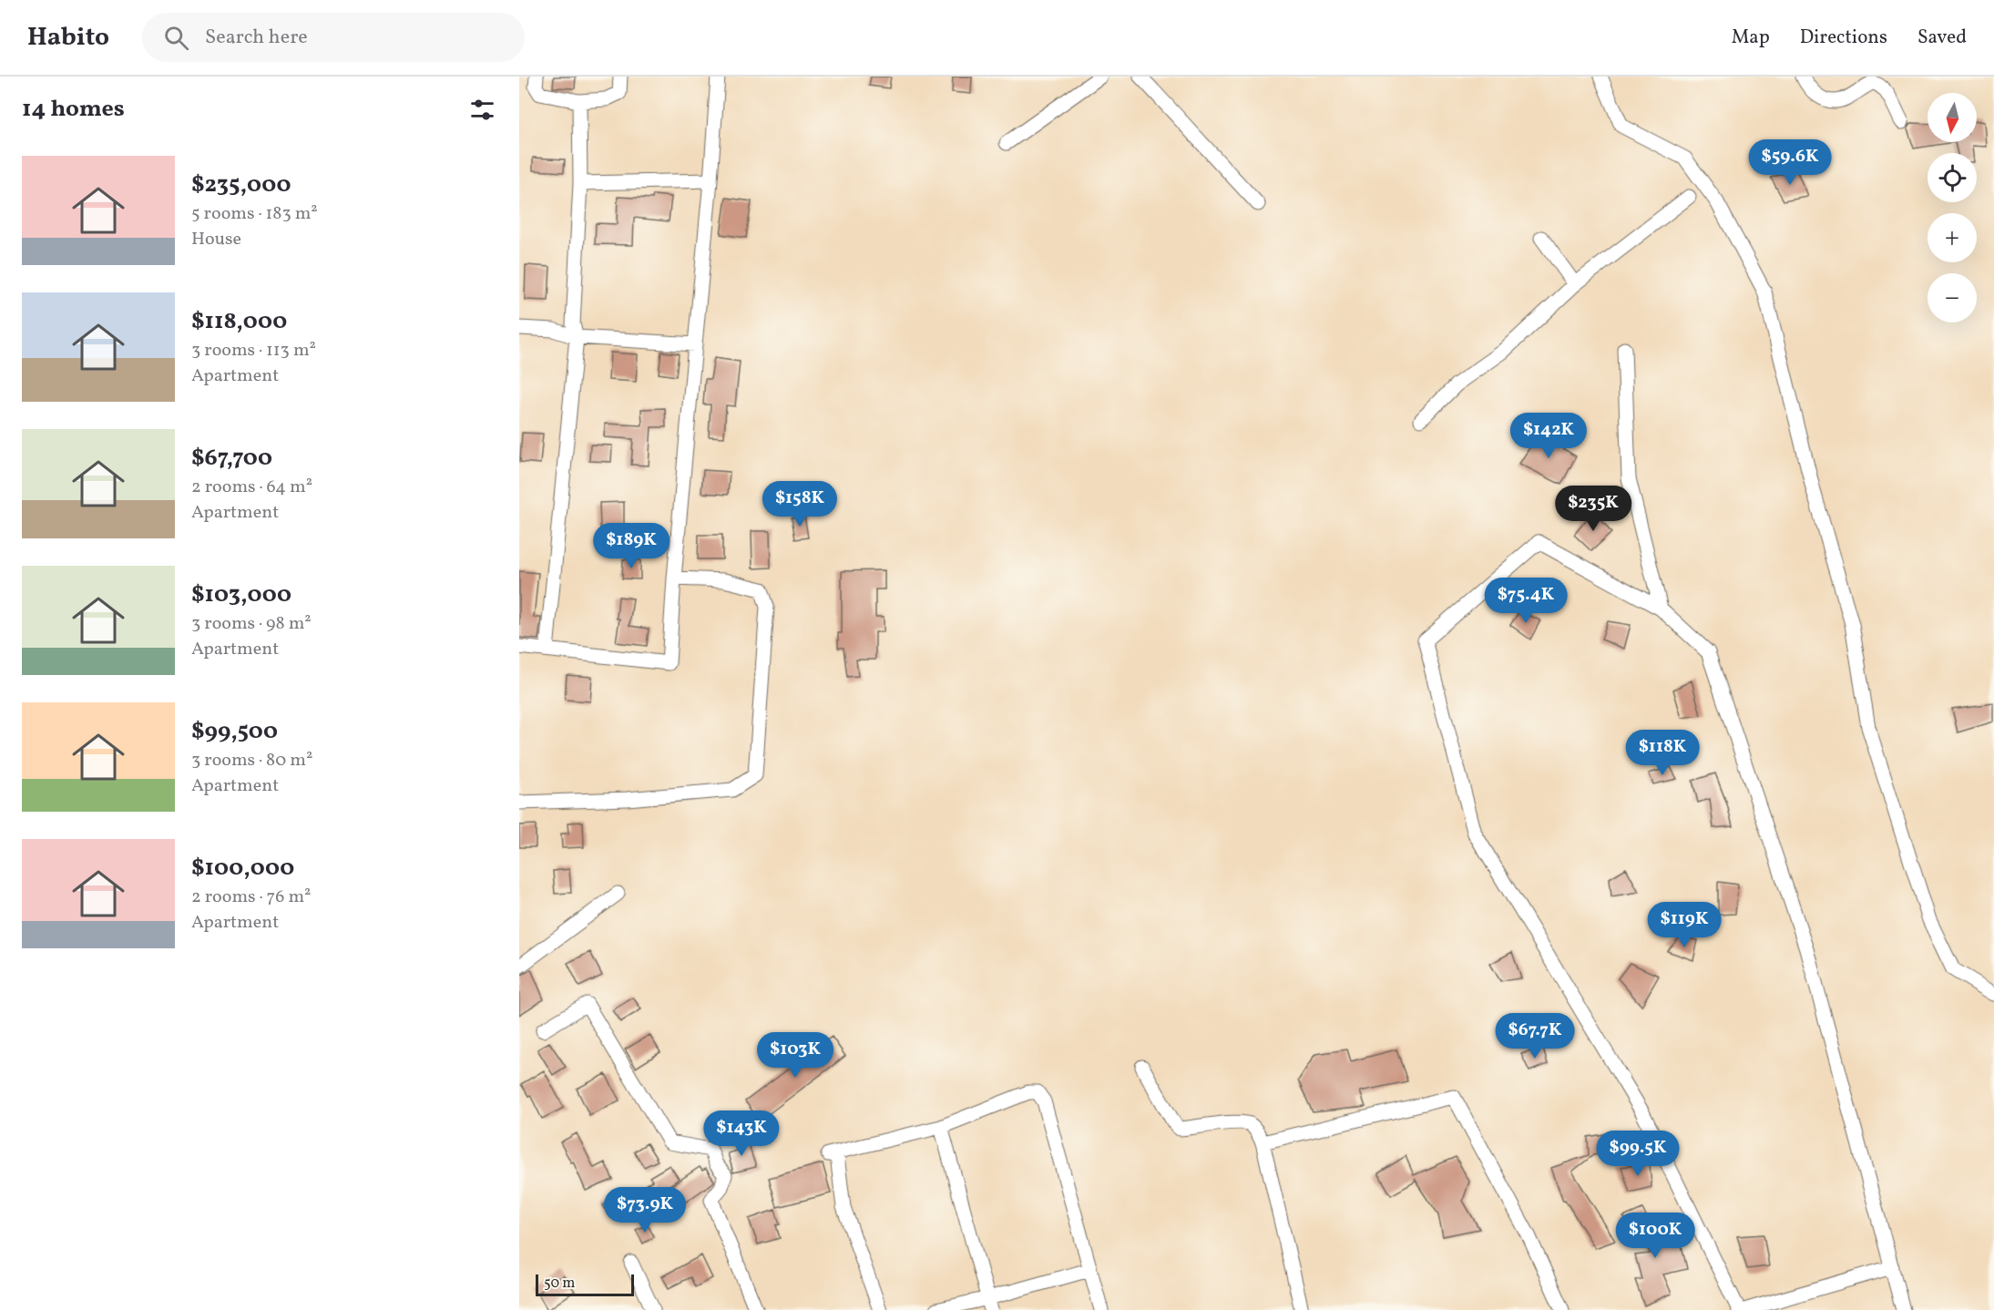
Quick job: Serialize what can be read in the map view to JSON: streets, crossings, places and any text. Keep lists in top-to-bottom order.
{
  "scale_bar": "50 m",
  "north": "bottom",
  "page": {
    "header": "Habito",
    "search": "Search here",
    "nav": ["Map", "Directions", "Saved"],
    "heading": "14 homes",
    "map_buttons": ["+", "−"],
    "price": [
      "$59.6K",
      "$142K",
      "$158K",
      "$235K",
      "$189K",
      "$75.4K",
      "$118K",
      "$119K",
      "$67.7K",
      "$103K",
      "$143K",
      "$99.5K",
      "$73.9K",
      "$100K"
    ],
    "list": [
      {
        "name": "$235,000",
        "note": "5 rooms · 183 m² · House"
      },
      {
        "name": "$118,000",
        "note": "3 rooms · 113 m² · Apartment"
      },
      {
        "name": "$67,700",
        "note": "2 rooms · 64 m² · Apartment"
      },
      {
        "name": "$103,000",
        "note": "3 rooms · 98 m² · Apartment"
      },
      {
        "name": "$99,500",
        "note": "3 rooms · 80 m² · Apartment"
      },
      {
        "name": "$100,000",
        "note": "2 rooms · 76 m² · Apartment"
      }
    ],
    "scale": "50 m"
  }
}
